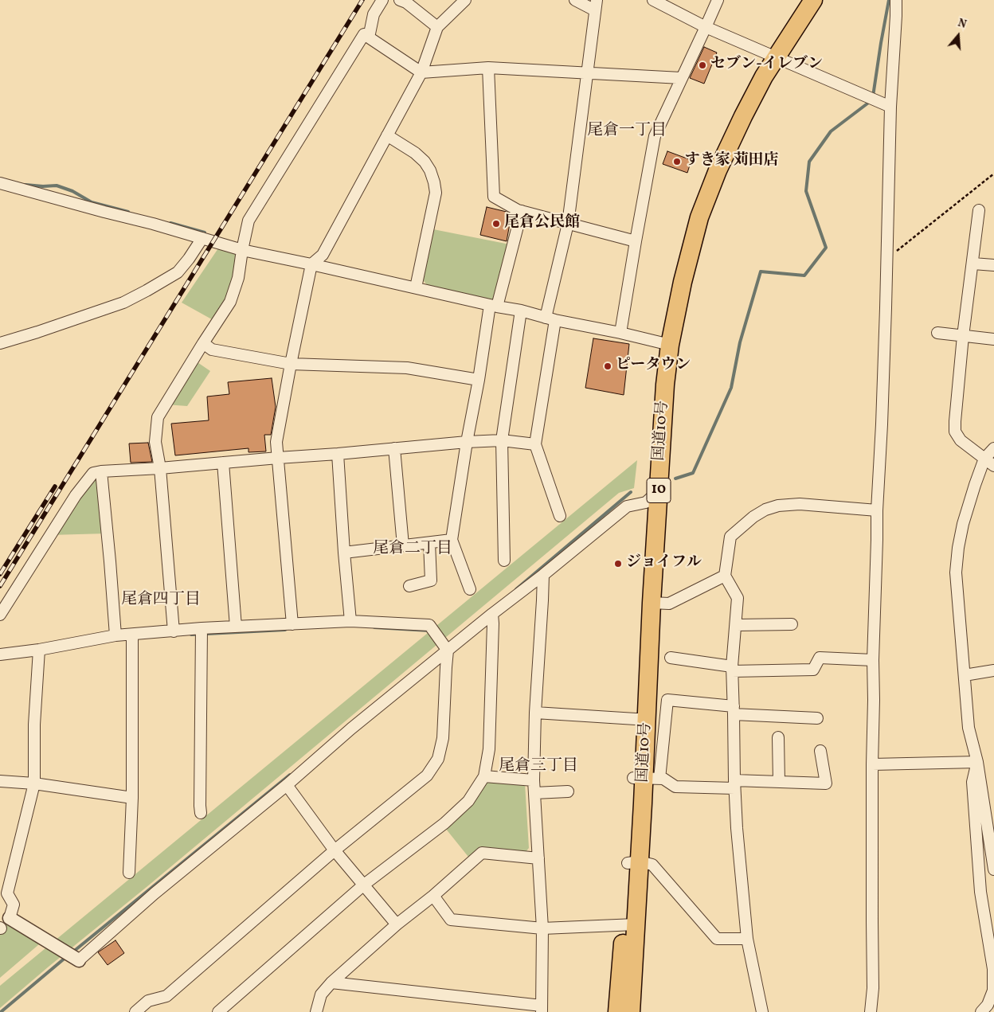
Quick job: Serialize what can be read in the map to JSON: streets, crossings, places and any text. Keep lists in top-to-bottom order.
{
  "streets": {
    "highway": ["国道10号", "10"]
  },
  "districts": [
    "尾倉一丁目",
    "尾倉二丁目",
    "尾倉四丁目",
    "尾倉三丁目"
  ],
  "places": [
    "セブン-イレブン",
    "すき家 苅田店",
    "尾倉公民館",
    "ピータウン",
    "ジョイフル"
  ],
  "north": "top"
}
